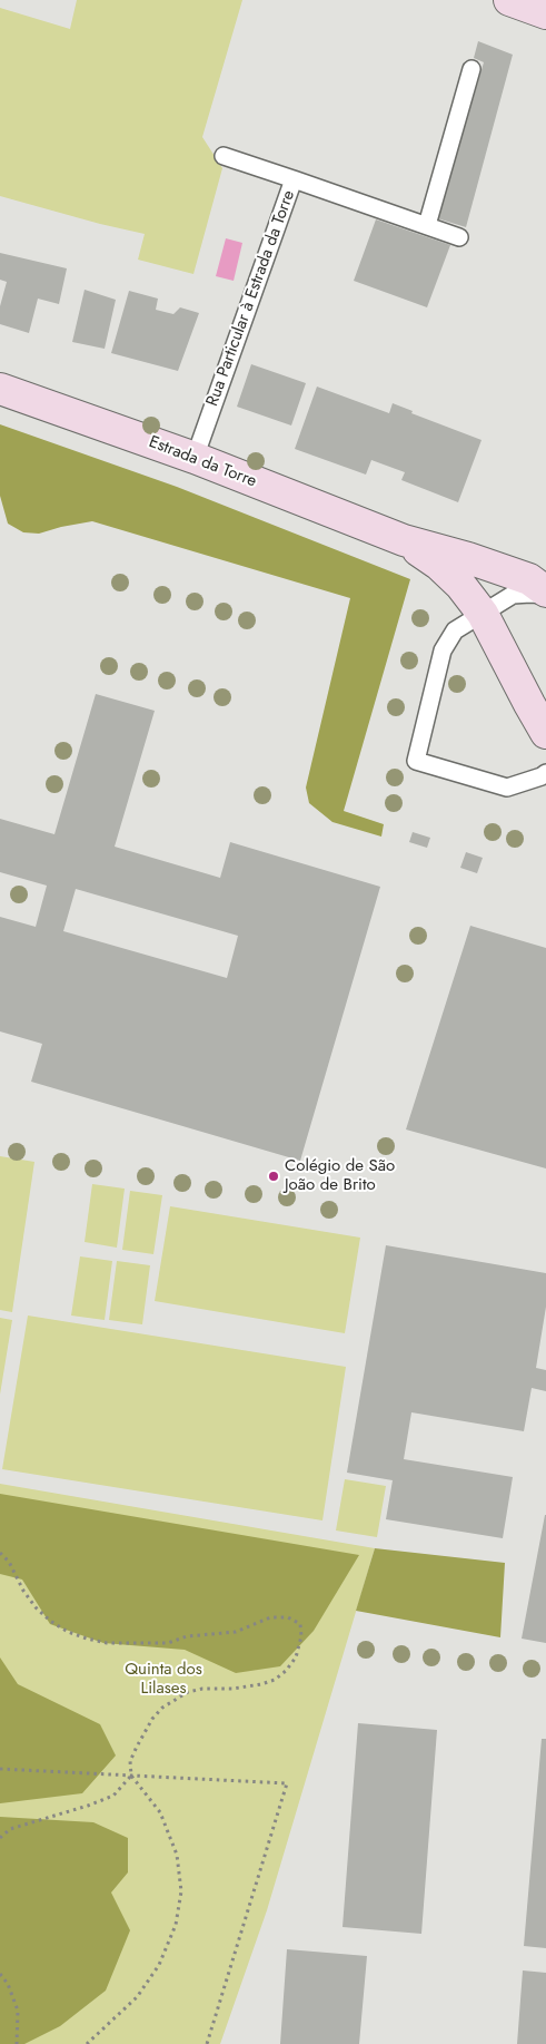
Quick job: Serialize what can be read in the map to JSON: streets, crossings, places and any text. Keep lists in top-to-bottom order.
{
  "streets": {
    "street": ["Estrada da Torre"],
    "lane": ["Rua Particular à Estrada da Torre"]
  },
  "crossings": [
    ["Rua Particular à Estrada da Torre", "Estrada da Torre"]
  ],
  "parks": ["Quinta dos Lilases"],
  "places": ["Colégio de São João de Brito"]
}
